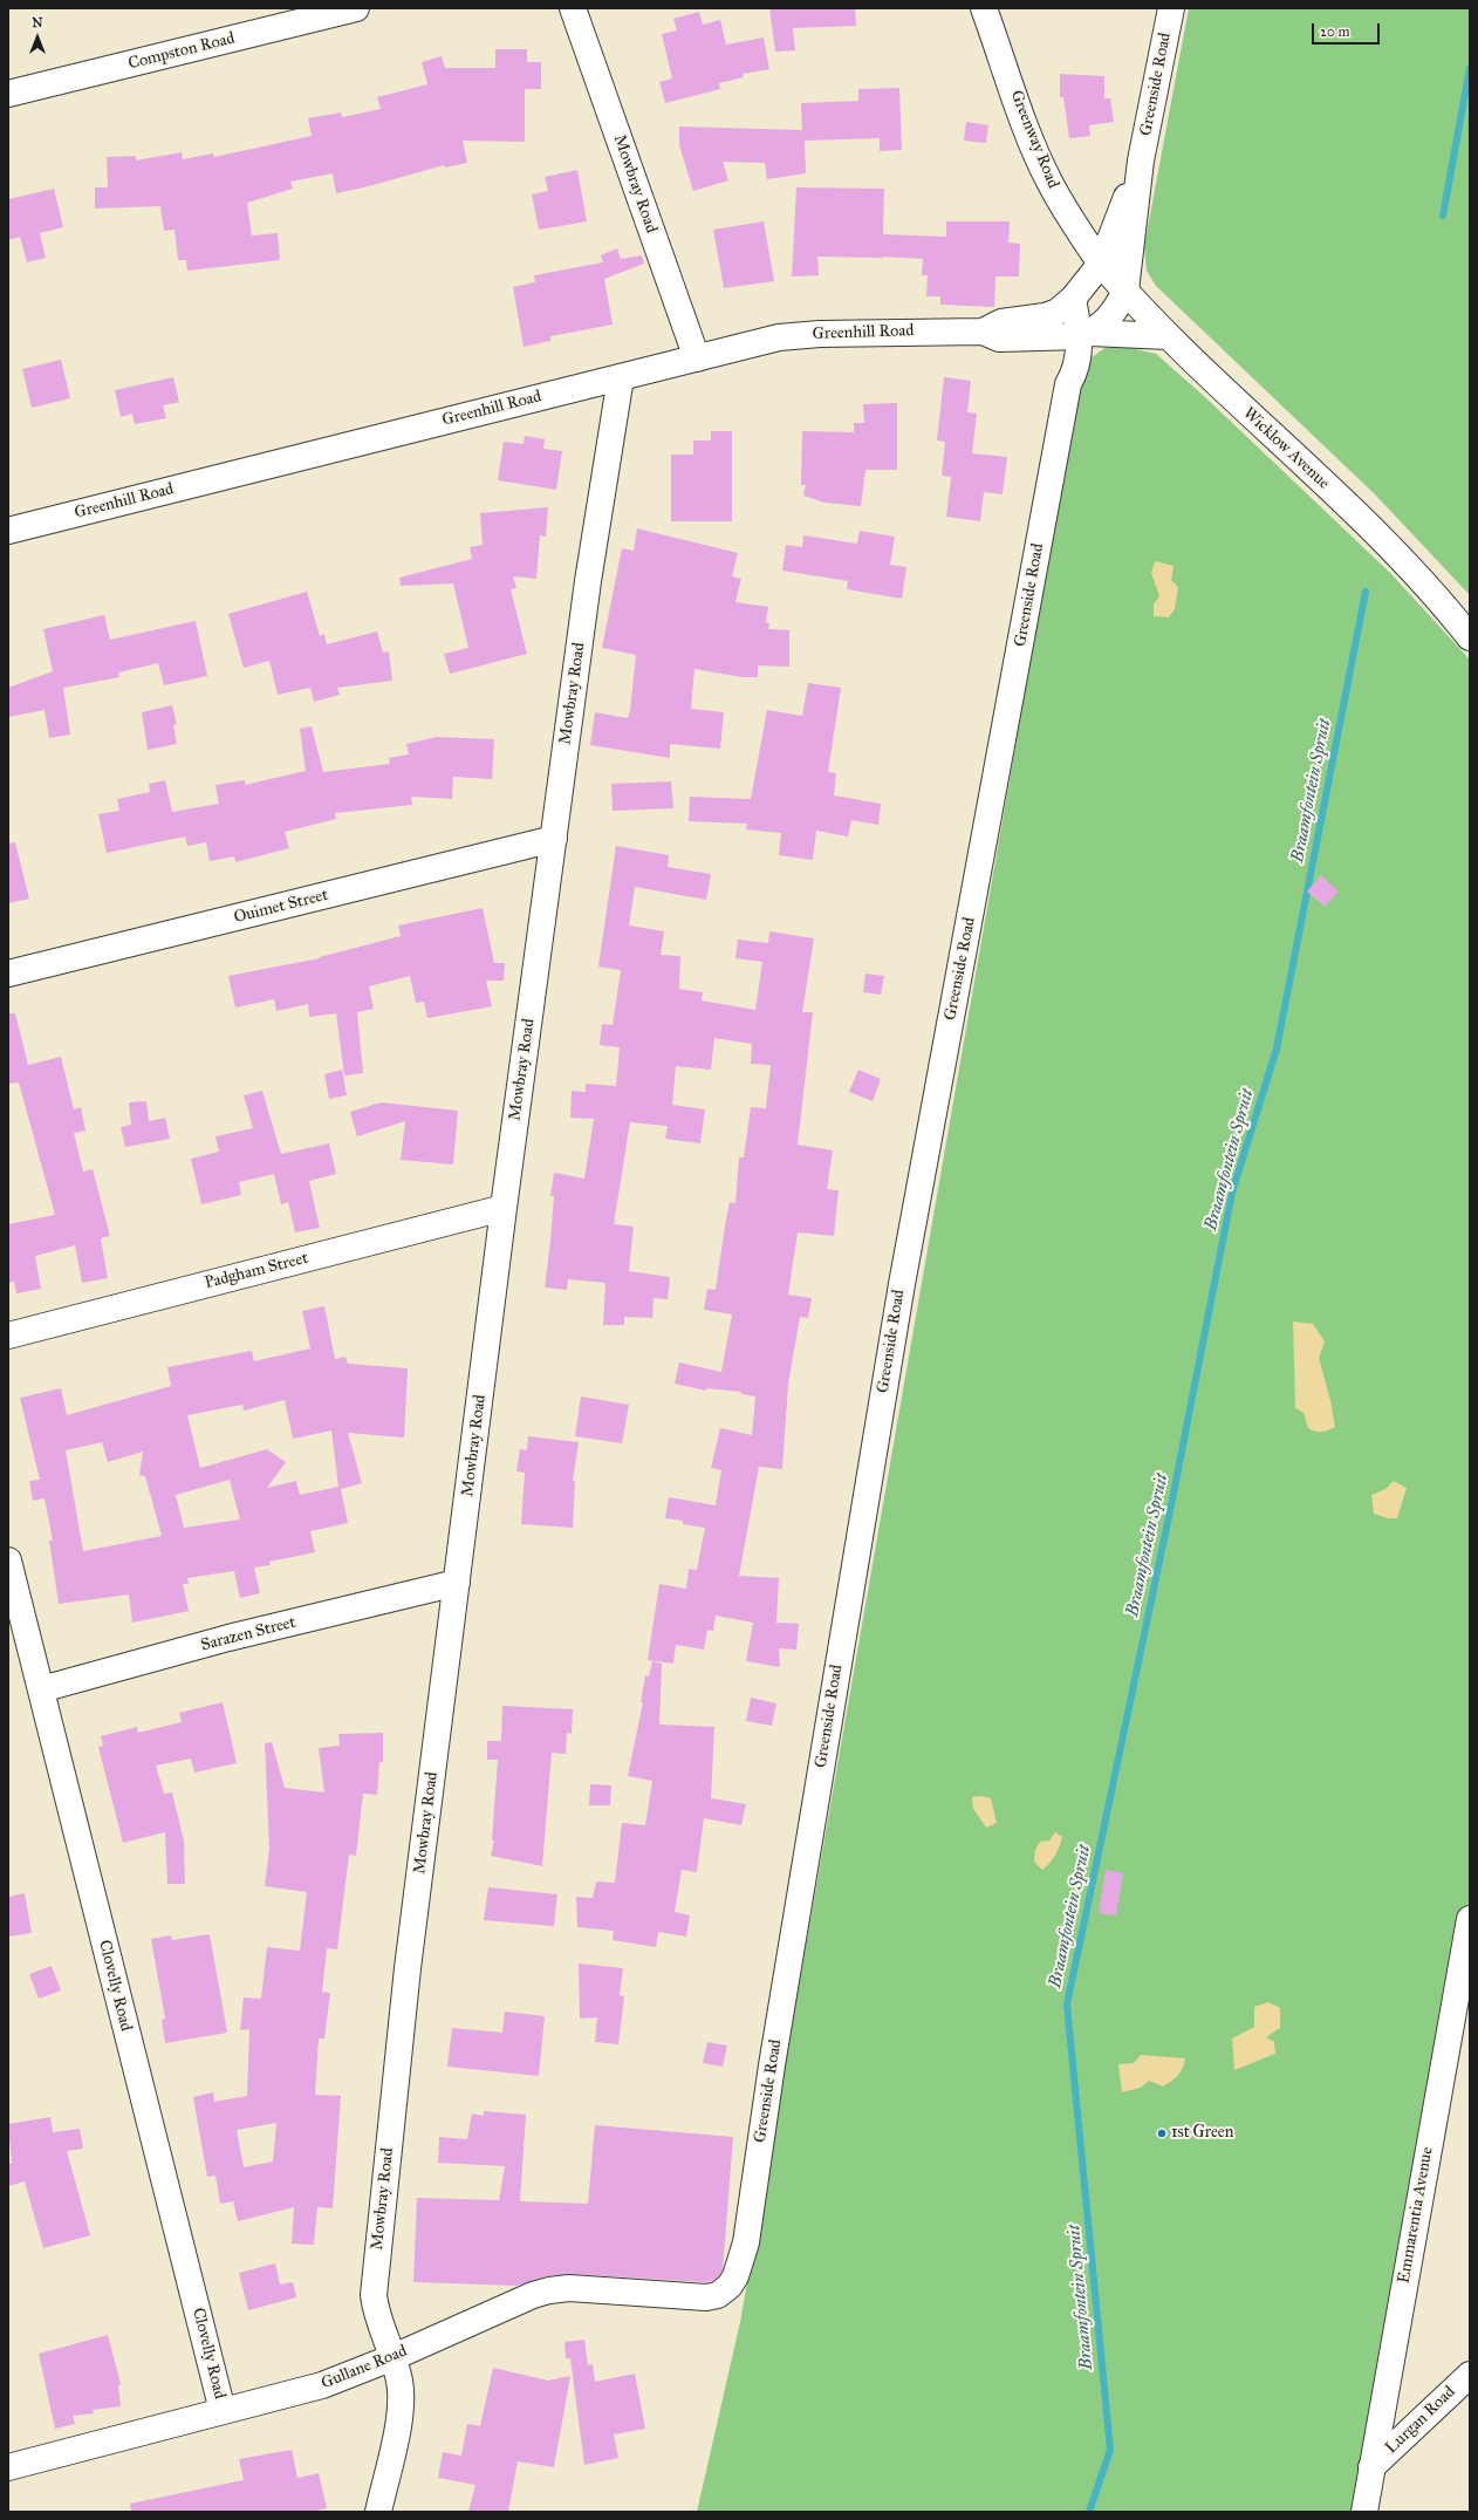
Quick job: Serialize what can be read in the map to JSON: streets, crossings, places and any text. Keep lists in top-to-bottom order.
{
  "streets": {
    "street": [
      "Compston Road",
      "Greenside Road",
      "Greenway Road",
      "Mowbray Road",
      "Greenhill Road",
      "Wicklow Avenue",
      "Ouimet Street",
      "Padgham Street",
      "Sarazen Street",
      "Clovelly Road",
      "Emmarentia Avenue",
      "Gullane Road",
      "Lurgan Road"
    ]
  },
  "crossings": [
    ["Greenside Road", "Greenway Road"],
    ["Greenside Road", "Greenhill Road"],
    ["Greenside Road", "Wicklow Avenue"],
    ["Greenside Road", "Gullane Road"],
    ["Greenway Road", "Wicklow Avenue"],
    ["Mowbray Road", "Greenhill Road"],
    ["Mowbray Road", "Ouimet Street"],
    ["Mowbray Road", "Padgham Street"],
    ["Mowbray Road", "Sarazen Street"],
    ["Mowbray Road", "Gullane Road"],
    ["Greenhill Road", "Wicklow Avenue"],
    ["Sarazen Street", "Clovelly Road"],
    ["Clovelly Road", "Gullane Road"],
    ["Emmarentia Avenue", "Lurgan Road"]
  ],
  "water": ["Braamfontein Spruit"],
  "places": ["1st Green"],
  "scale_bar": "20 m",
  "north": "top"
}
